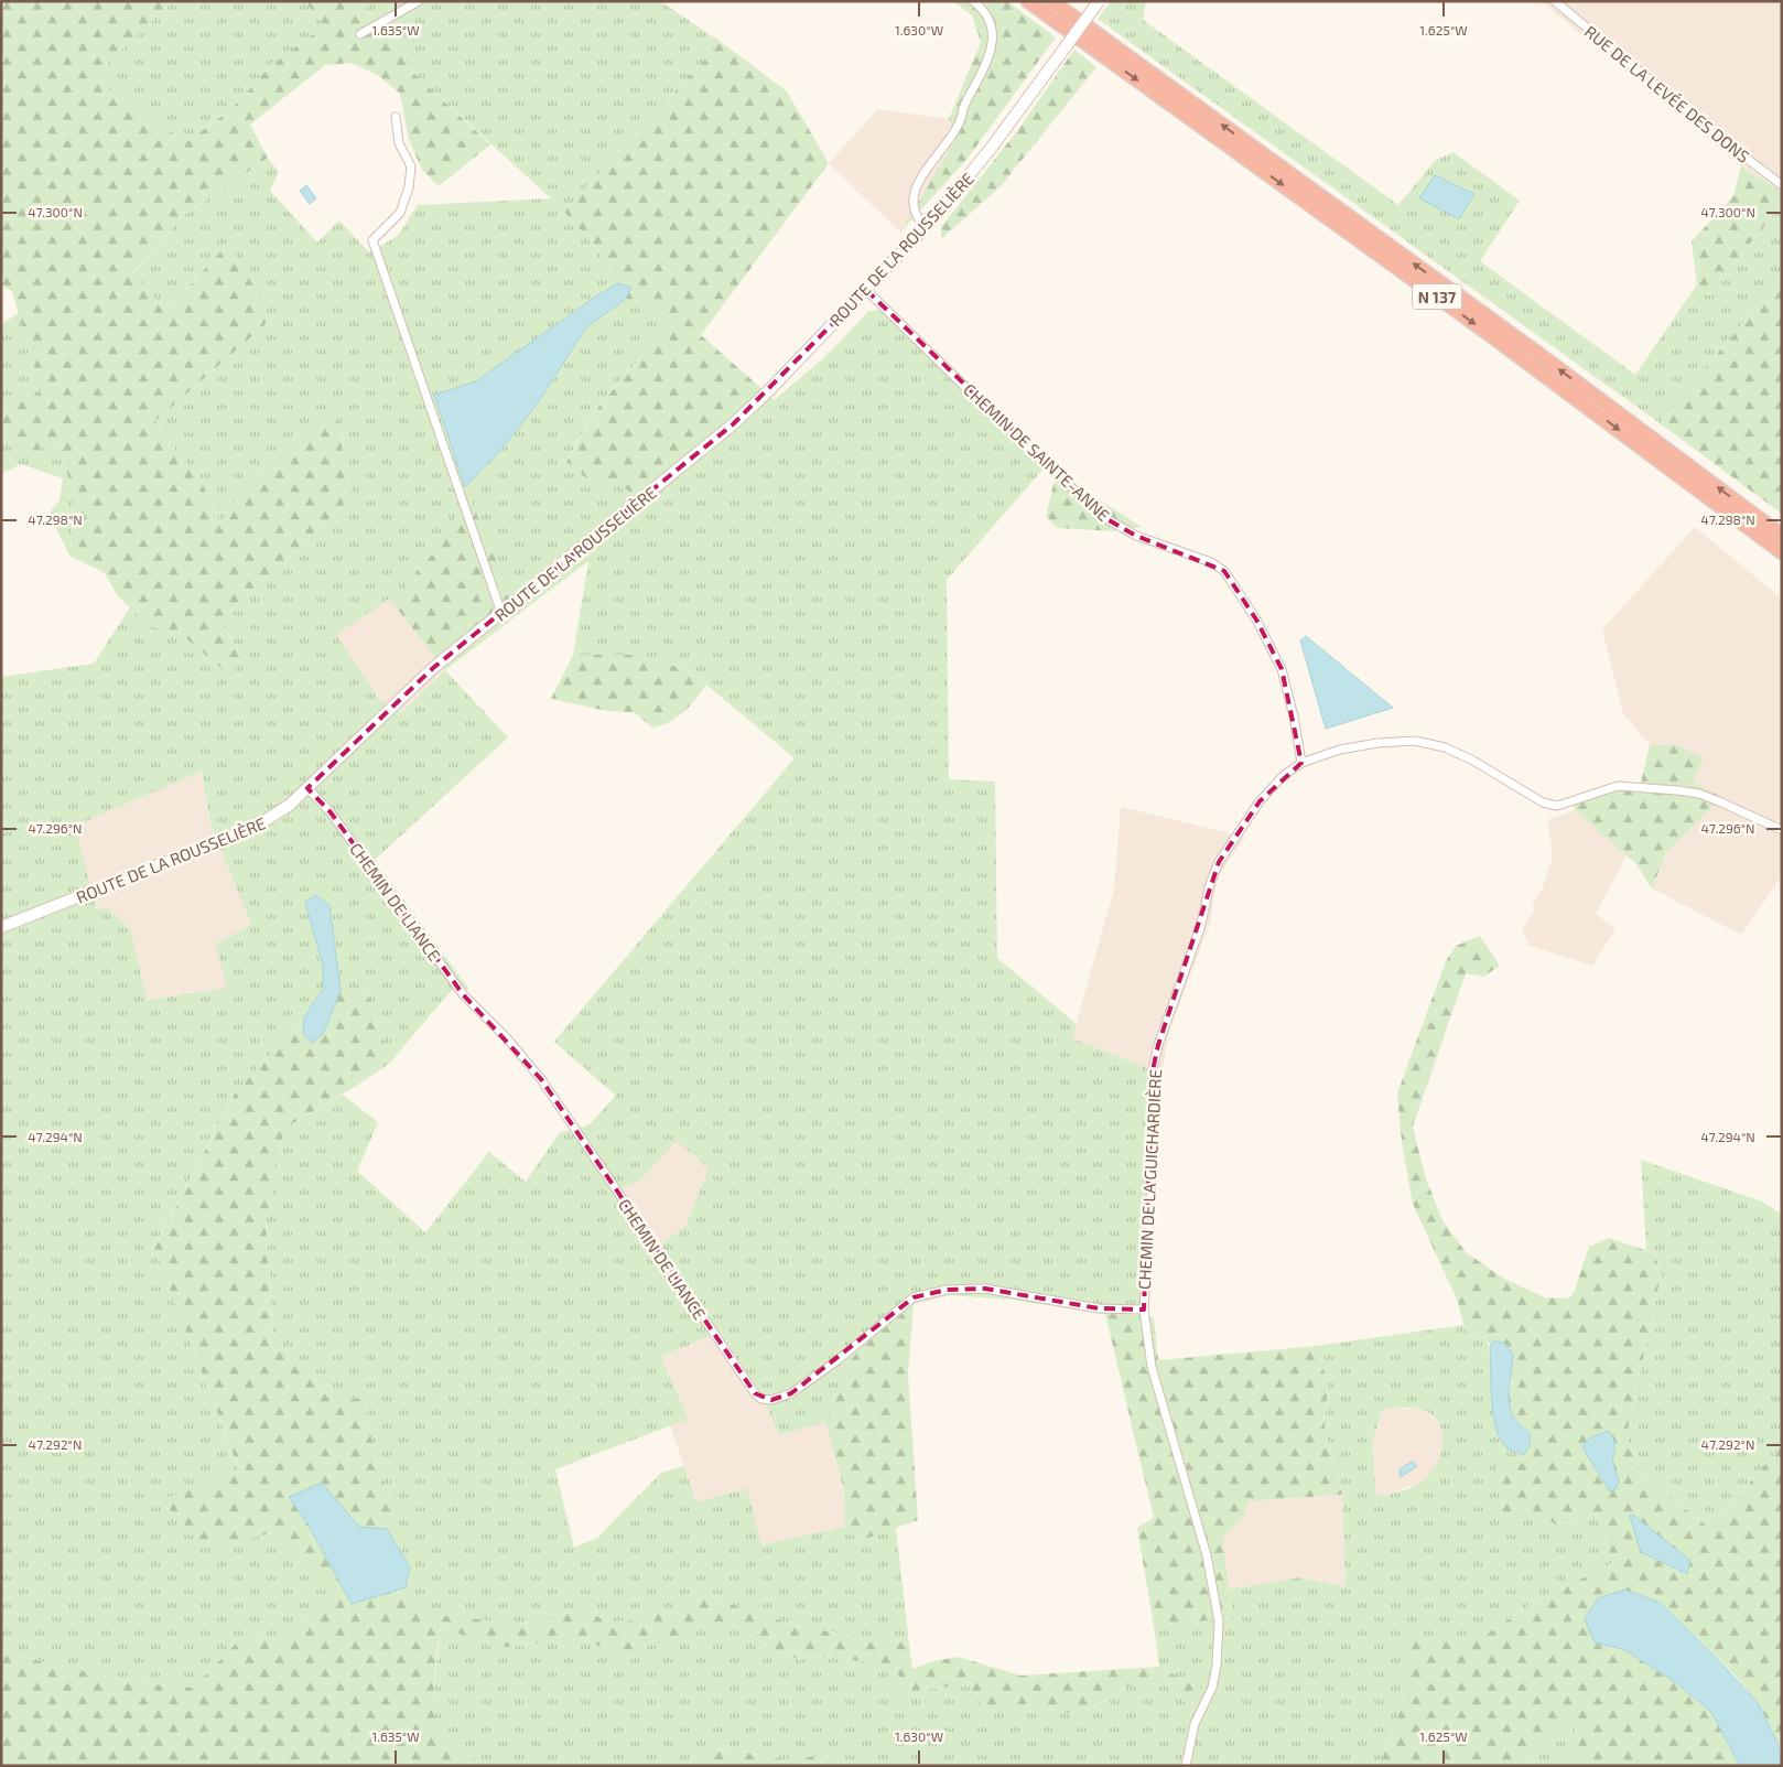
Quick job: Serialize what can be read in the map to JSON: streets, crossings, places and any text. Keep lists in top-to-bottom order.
{
  "streets": {
    "highway": ["N 137"],
    "street": [
      "RUE DE LA LEVÉE DES DONS",
      "ROUTE DE LA ROUSSELIÈRE",
      "CHEMIN DE SAINTE-ANNE",
      "CHEMIN DE LIANCE",
      "CHEMIN DE LA GUICHARDIÈRE"
    ]
  },
  "crossings": [
    ["ROUTE DE LA ROUSSELIÈRE", "CHEMIN DE SAINTE-ANNE"],
    ["ROUTE DE LA ROUSSELIÈRE", "CHEMIN DE LIANCE"],
    ["CHEMIN DE SAINTE-ANNE", "CHEMIN DE LA GUICHARDIÈRE"],
    ["CHEMIN DE LIANCE", "CHEMIN DE LA GUICHARDIÈRE"]
  ],
  "coordinates": [
    "1.635°W",
    "1.630°W",
    "1.625°W",
    "47.300°N",
    "47.298°N",
    "47.296°N",
    "47.294°N",
    "47.292°N"
  ]
}
